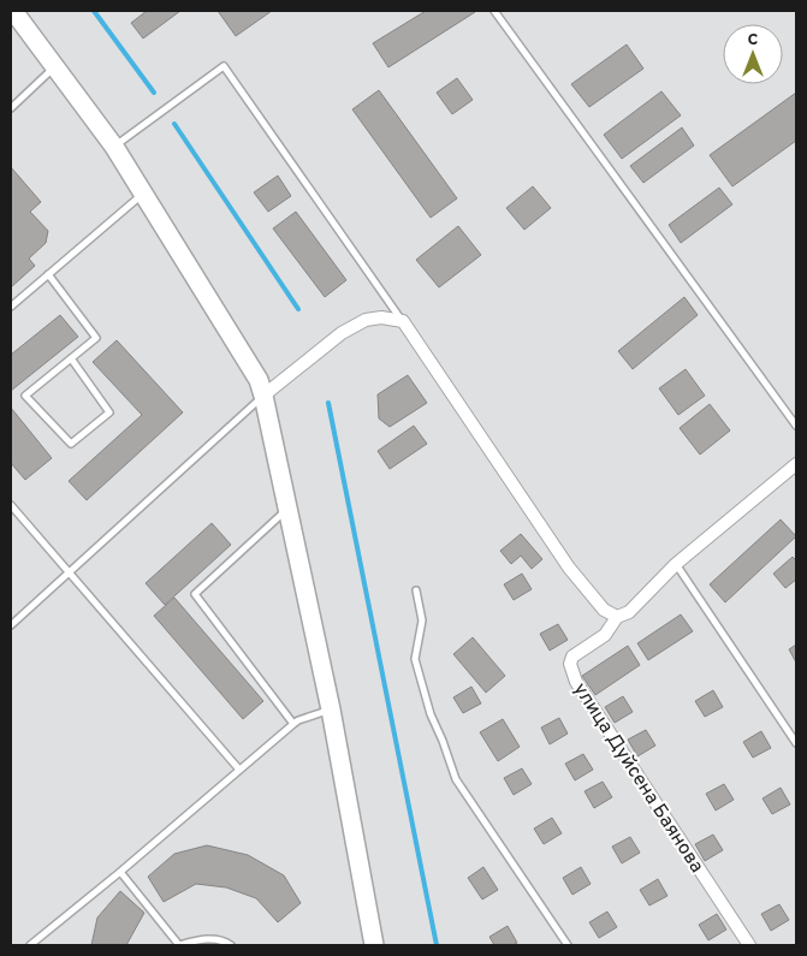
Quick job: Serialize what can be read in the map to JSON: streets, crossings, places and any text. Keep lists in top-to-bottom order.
{
  "streets": {
    "street": ["улица Дуйсена Баянова"]
  },
  "north": "top"
}
